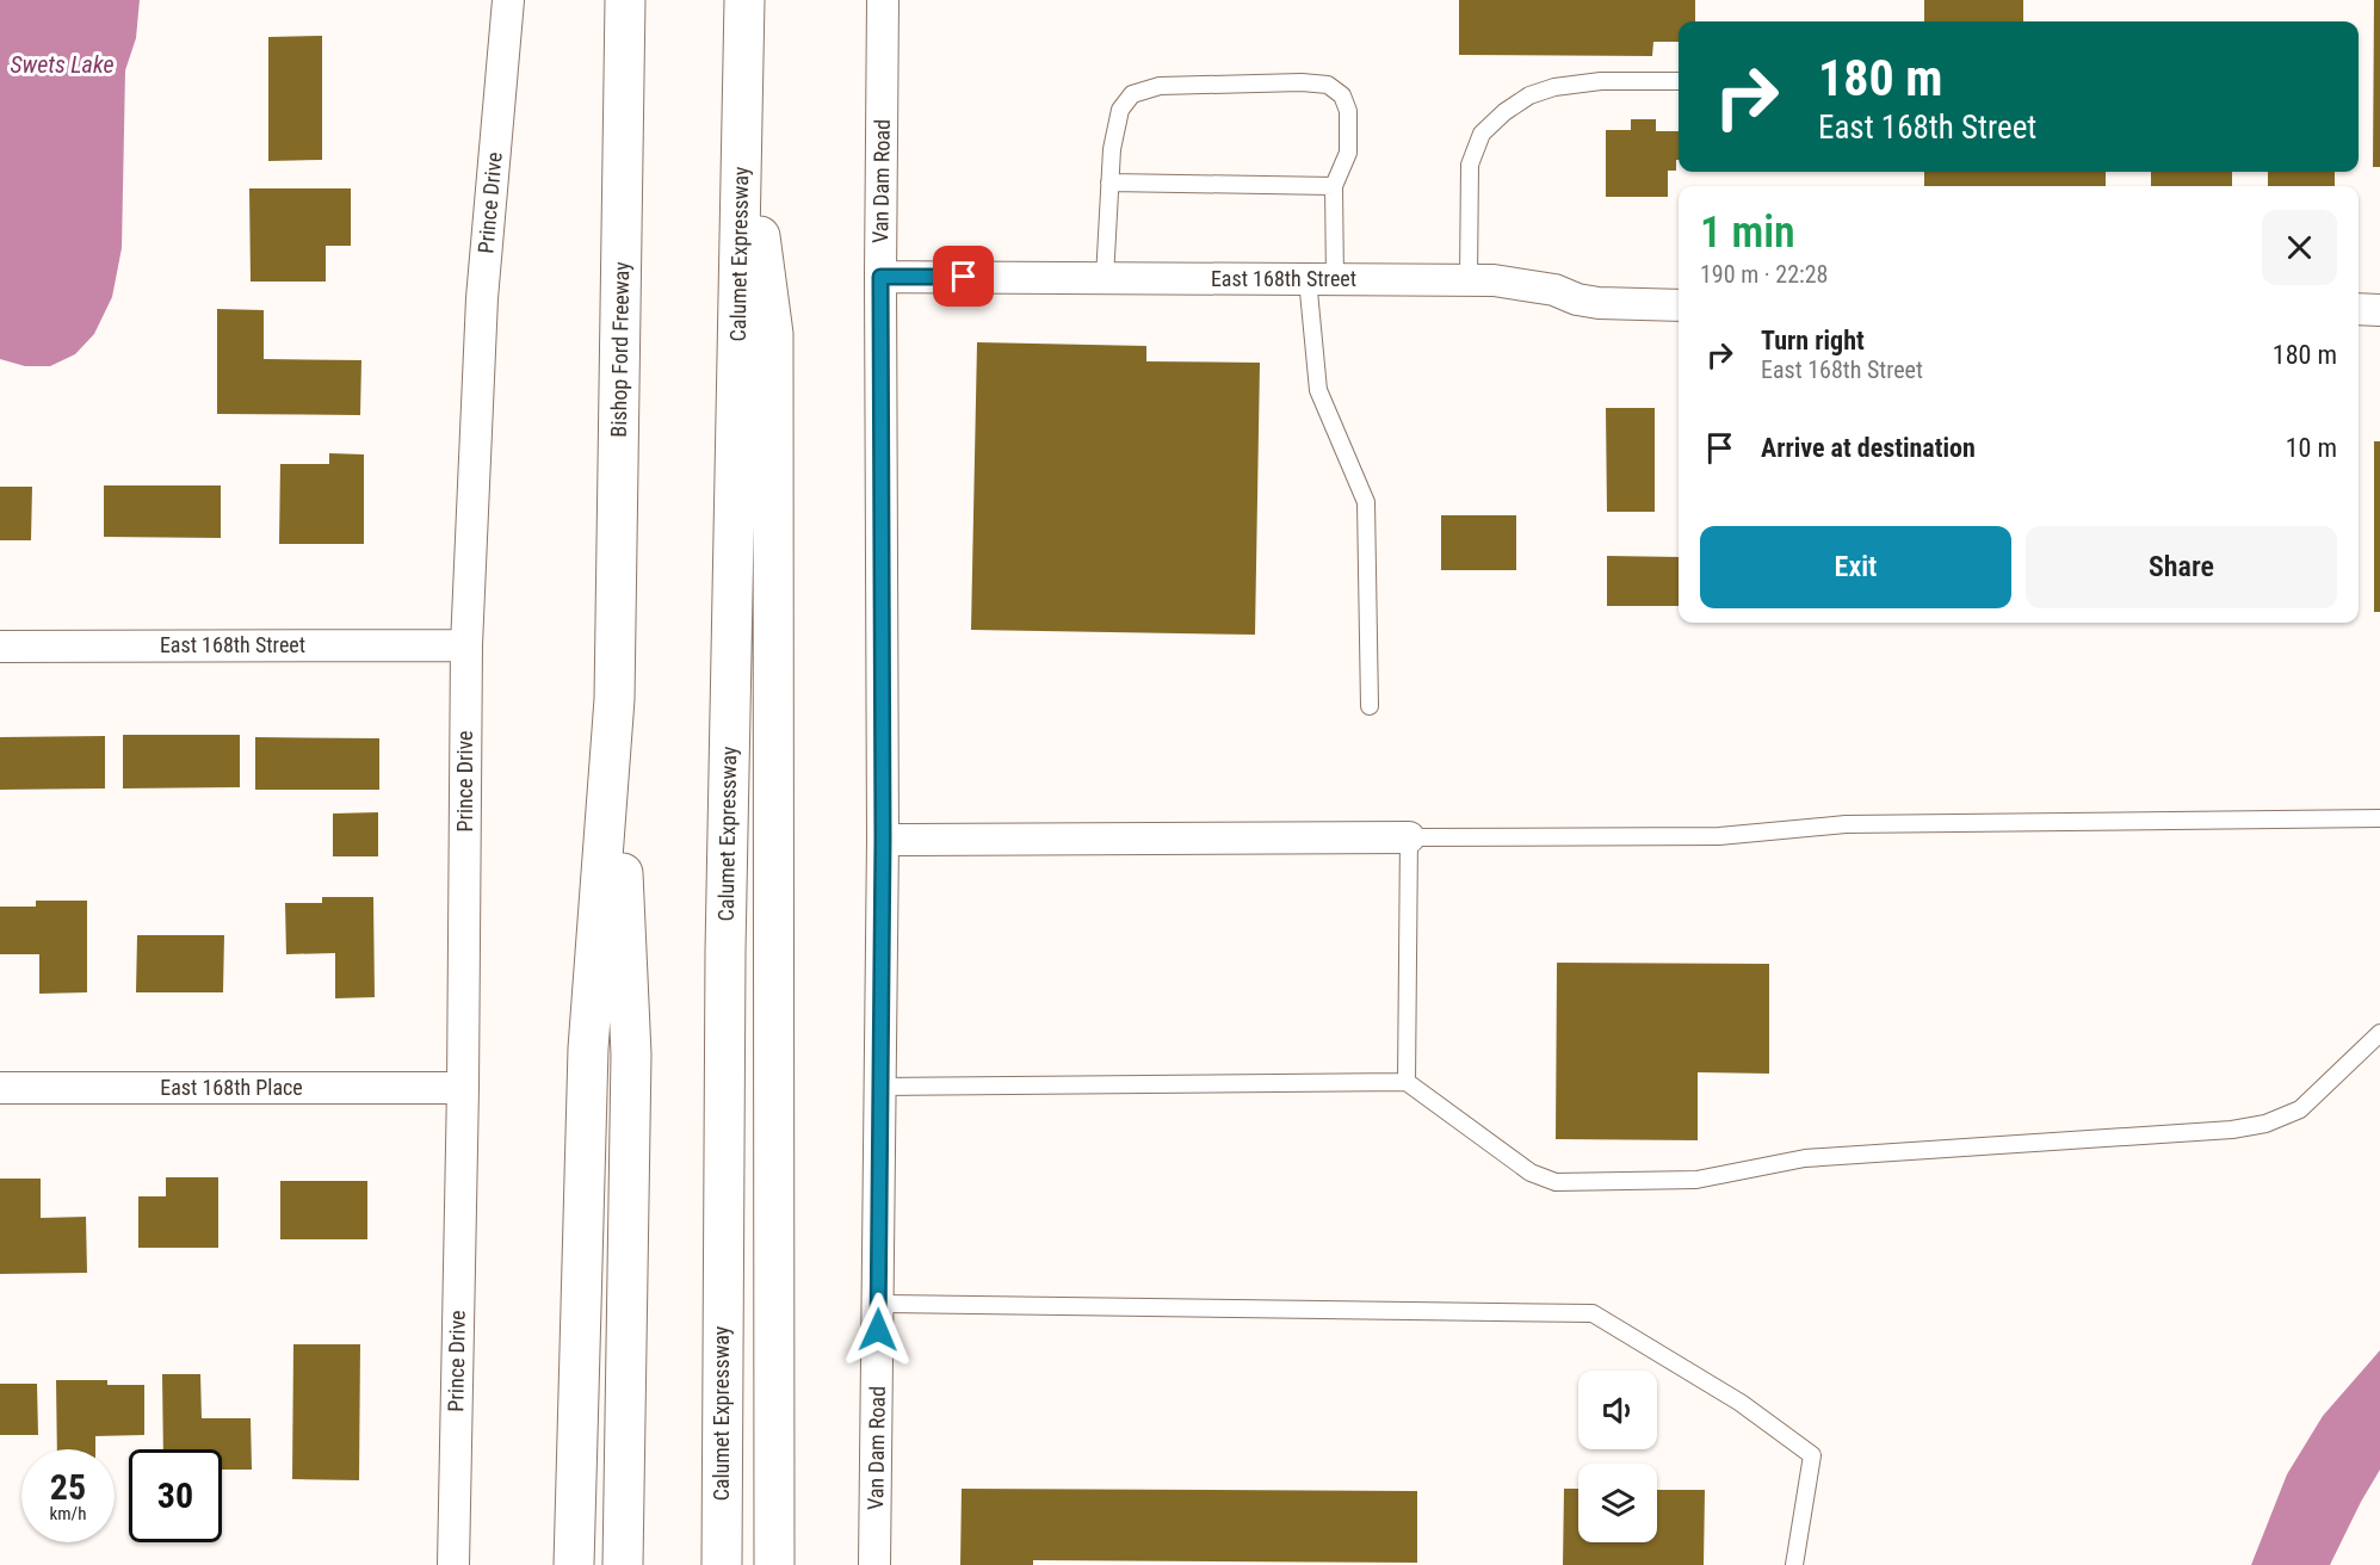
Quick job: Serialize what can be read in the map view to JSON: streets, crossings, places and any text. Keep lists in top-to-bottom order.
{
  "streets": {
    "highway": ["Calumet Expressway", "Bishop Ford Freeway"],
    "street": [
      "Van Dam Road",
      "Prince Drive",
      "East 168th Street",
      "East 168th Place"
    ]
  },
  "crossings": [
    ["Van Dam Road", "East 168th Street"],
    ["Prince Drive", "East 168th Street"],
    ["Prince Drive", "East 168th Place"]
  ],
  "water": ["Swets Lake"],
  "page": {
    "turn": ["180 m", "East 168th Street"],
    "heading": ["1 min", "190 m · 22:28"],
    "list": [
      {
        "name": "Turn right",
        "note": "East 168th Street",
        "value": "180 m"
      },
      {
        "name": "Arrive at destination",
        "value": "10 m"
      }
    ],
    "buttons": ["Exit", "Share"],
    "speed": "25 km/h",
    "limit": "30"
  }
}
